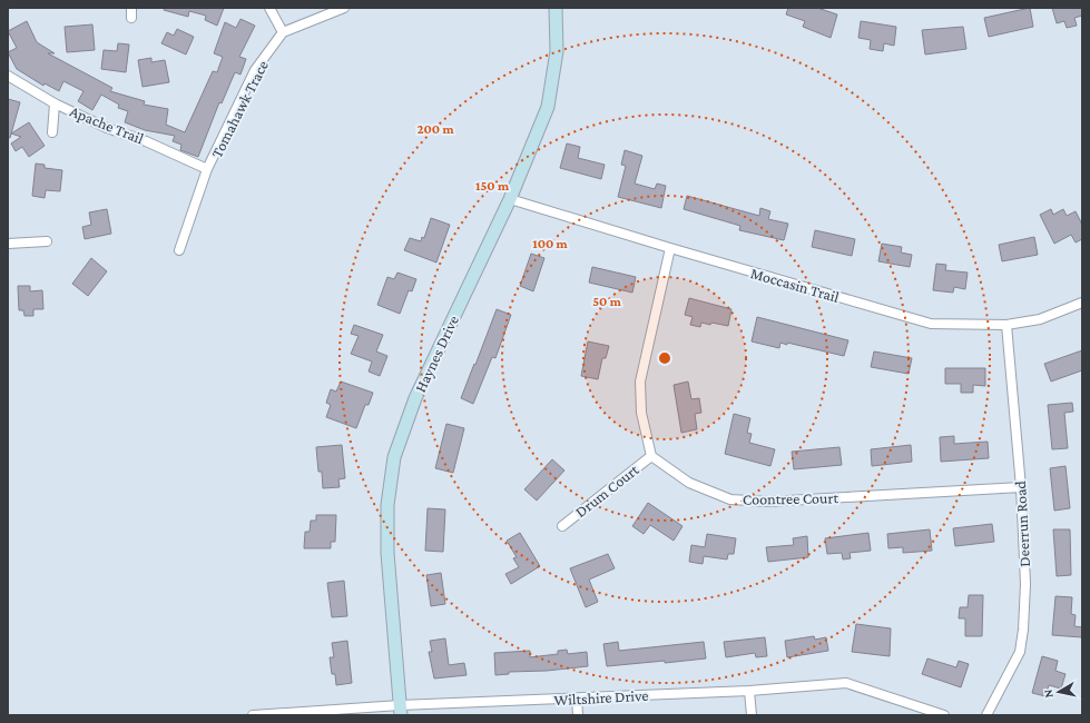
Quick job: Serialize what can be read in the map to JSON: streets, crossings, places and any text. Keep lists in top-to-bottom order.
{
  "streets": {
    "street": [
      "Tomahawk Trace",
      "Apache Trail",
      "Moccasin Trail",
      "Haynes Drive",
      "Drum Court",
      "Coontree Court",
      "Deerrun Road",
      "Wiltshire Drive"
    ]
  },
  "crossings": [
    ["Tomahawk Trace", "Apache Trail"],
    ["Moccasin Trail", "Haynes Drive"],
    ["Moccasin Trail", "Deerrun Road"],
    ["Haynes Drive", "Wiltshire Drive"],
    ["Drum Court", "Coontree Court"],
    ["Coontree Court", "Deerrun Road"]
  ],
  "north": "left",
  "rings": [
    "200 m",
    "150 m",
    "100 m",
    "50 m"
  ]
}
